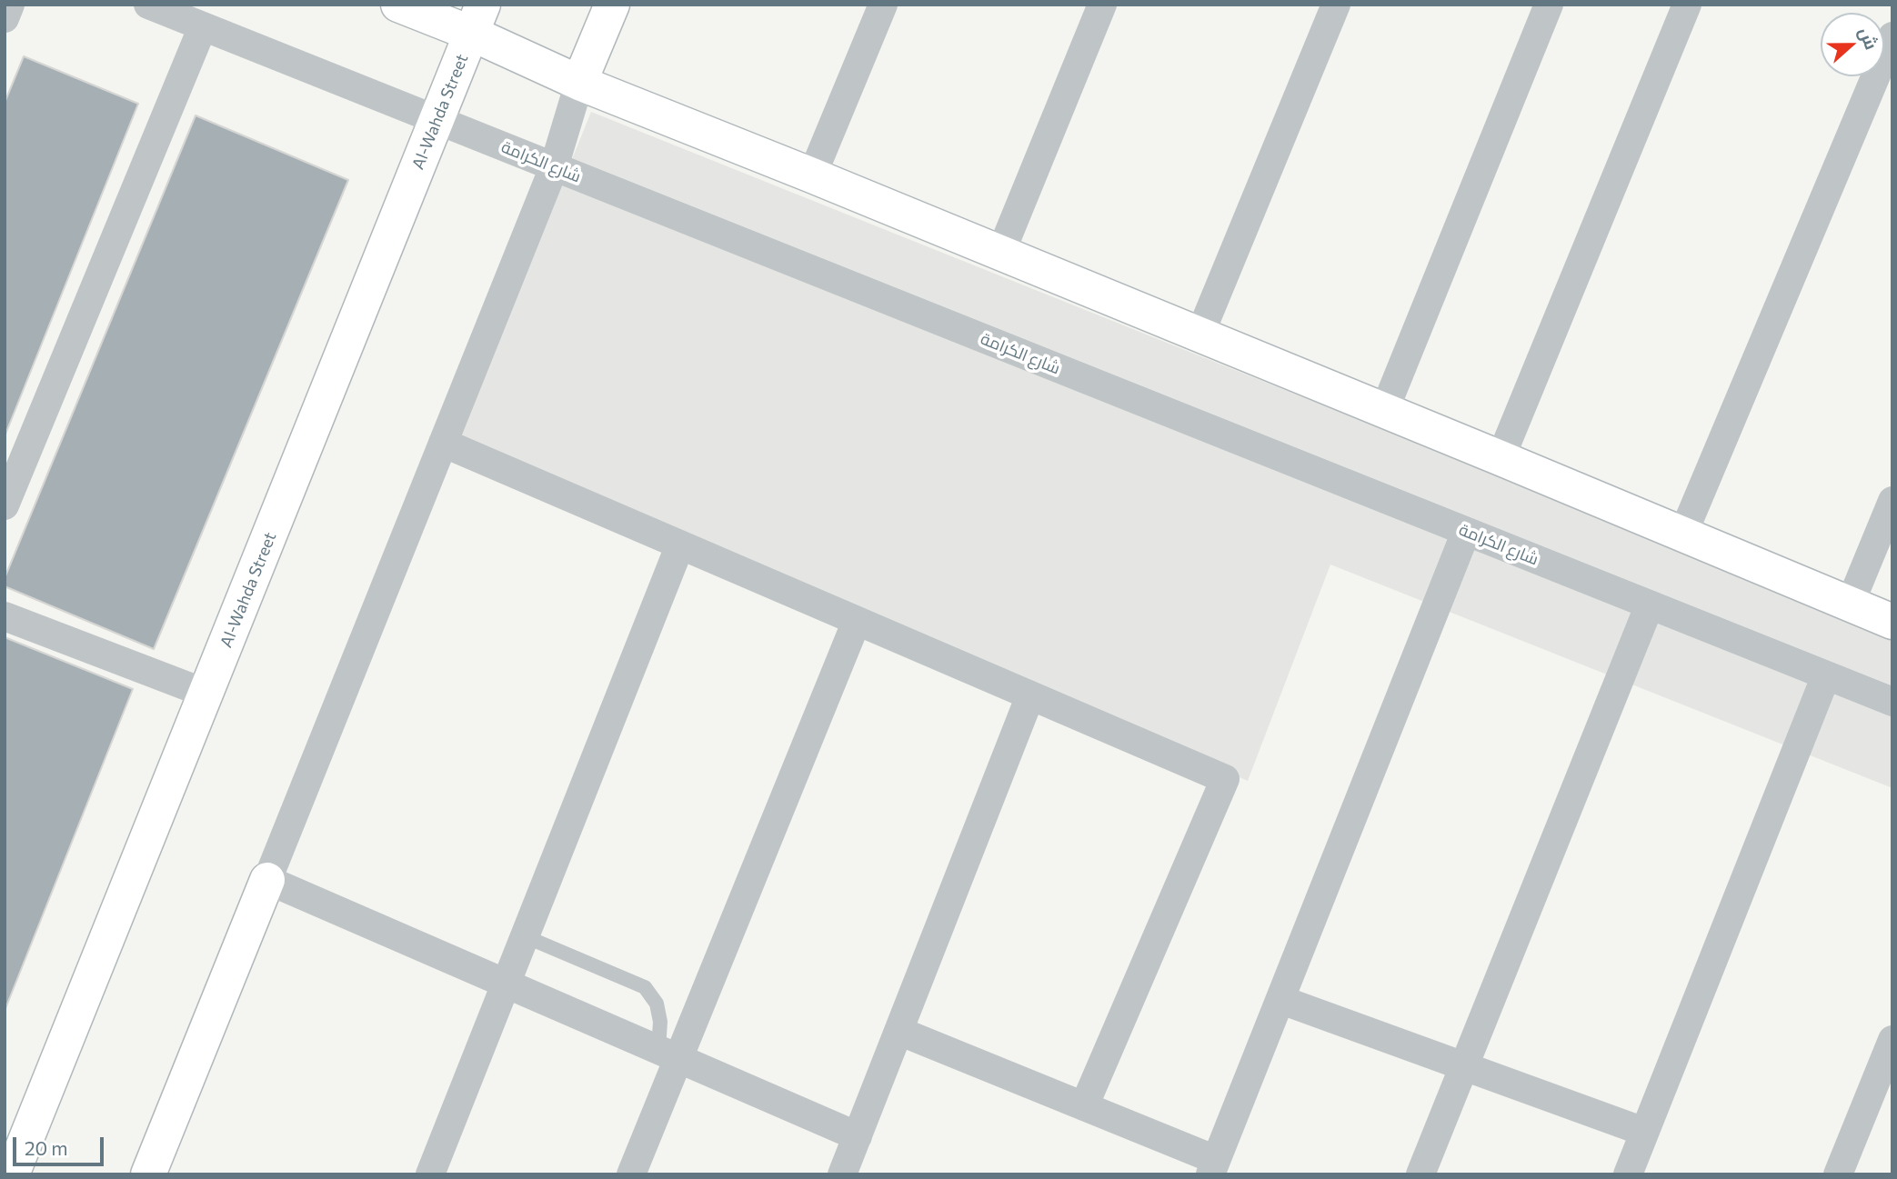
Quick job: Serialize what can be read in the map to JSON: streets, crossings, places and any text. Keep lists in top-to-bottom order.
{
  "streets": {
    "street": ["Al-Wahda Street", "شارع الكرامة"]
  },
  "crossings": [
    ["Al-Wahda Street", "شارع الكرامة"]
  ],
  "scale_bar": "20 m",
  "north": "right"
}
